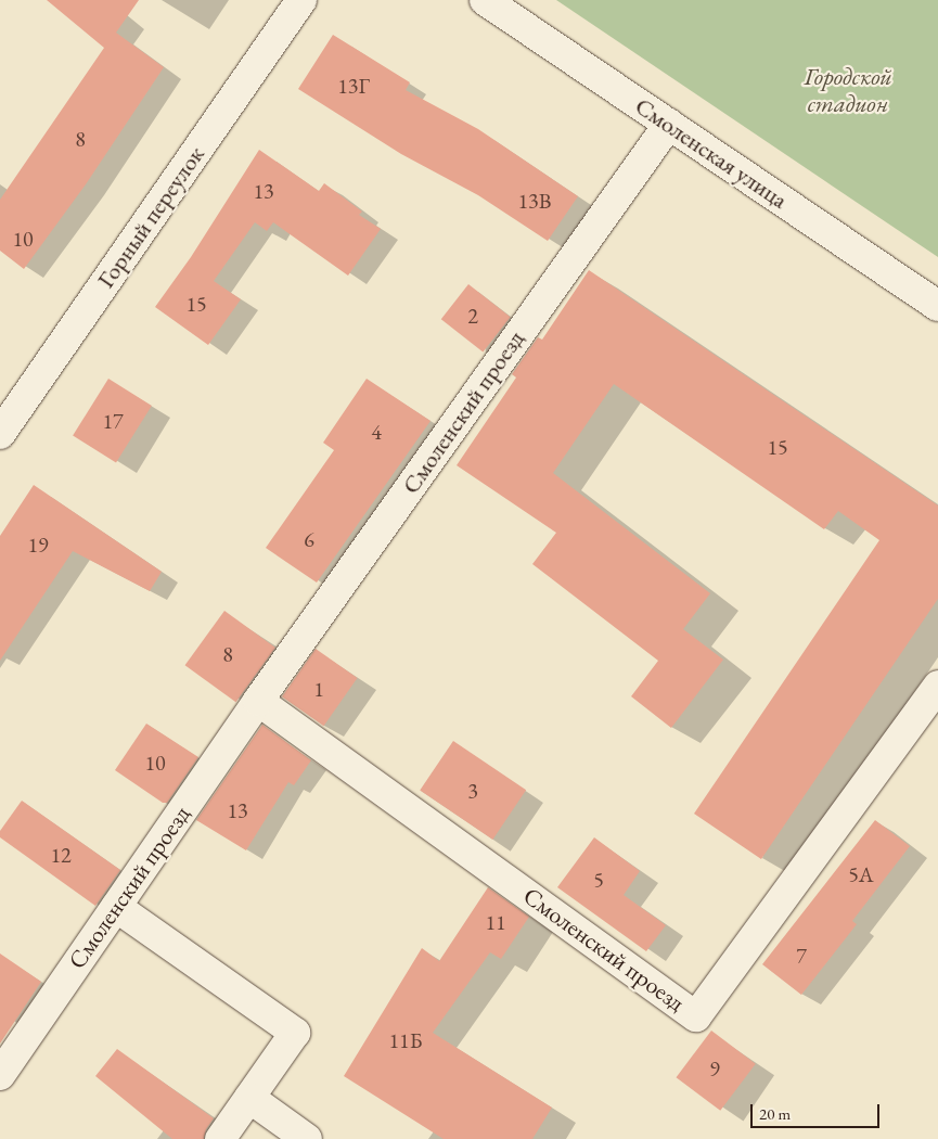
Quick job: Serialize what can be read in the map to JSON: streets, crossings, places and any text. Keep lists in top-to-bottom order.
{
  "streets": {
    "street": ["Смоленская улица", "Горный переулок", "Смоленский проезд"]
  },
  "crossings": [
    ["Смоленская улица", "Смоленский проезд"]
  ],
  "parks": ["Городской стадион"],
  "house_numbers": [
    "13Г",
    "8",
    "13",
    "13В",
    "10",
    "15",
    "2",
    "17",
    "4",
    "15",
    "6",
    "19",
    "8",
    "1",
    "10",
    "3",
    "13",
    "12",
    "5А",
    "5",
    "11",
    "7",
    "11Б",
    "9"
  ],
  "scale_bar": "20 m"
}
